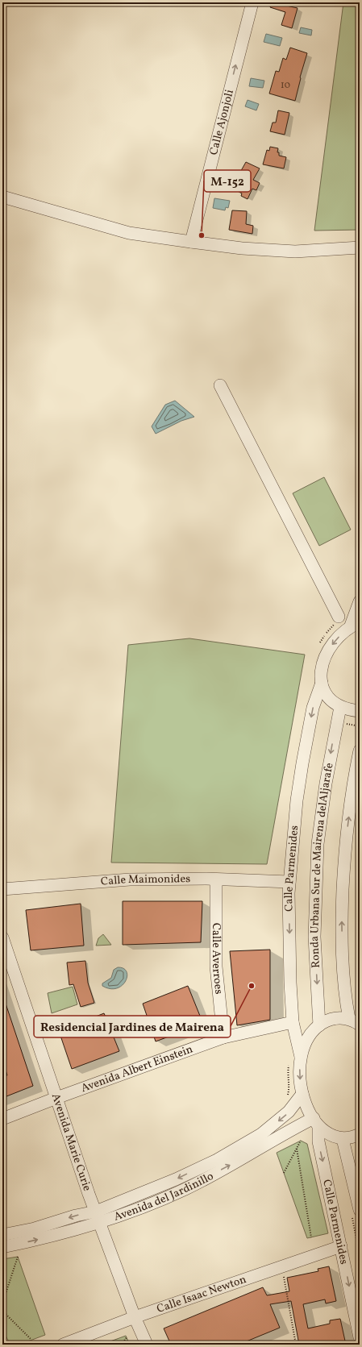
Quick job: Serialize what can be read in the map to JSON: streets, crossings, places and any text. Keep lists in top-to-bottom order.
{
  "streets": {
    "street": [
      "Calle Ajonjoli",
      "Ronda Urbana Sur de Mairena delAljarafe",
      "Calle Parmenides",
      "Calle Maimonides",
      "Calle Averroes",
      "Avenida Albert Einstein",
      "Avenida Marie Curie",
      "Avenida del Jardinillo",
      "Calle Isaac Newton"
    ]
  },
  "crossings": [
    ["Ronda Urbana Sur de Mairena delAljarafe", "Calle Parmenides"],
    ["Ronda Urbana Sur de Mairena delAljarafe", "Avenida del Jardinillo"],
    ["Calle Parmenides", "Calle Maimonides"],
    ["Calle Parmenides", "Avenida Albert Einstein"],
    ["Calle Parmenides", "Avenida del Jardinillo"],
    ["Calle Parmenides", "Calle Isaac Newton"],
    ["Calle Maimonides", "Calle Averroes"],
    ["Calle Averroes", "Avenida Albert Einstein"],
    ["Avenida Albert Einstein", "Avenida Marie Curie"],
    ["Avenida Marie Curie", "Avenida del Jardinillo"],
    ["Avenida Marie Curie", "Calle Isaac Newton"]
  ],
  "one_way": ["Calle Ajonjoli", "Calle Parmenides"],
  "places": ["M-152", "Residencial Jardines de Mairena"],
  "house_numbers": ["10"]
}
